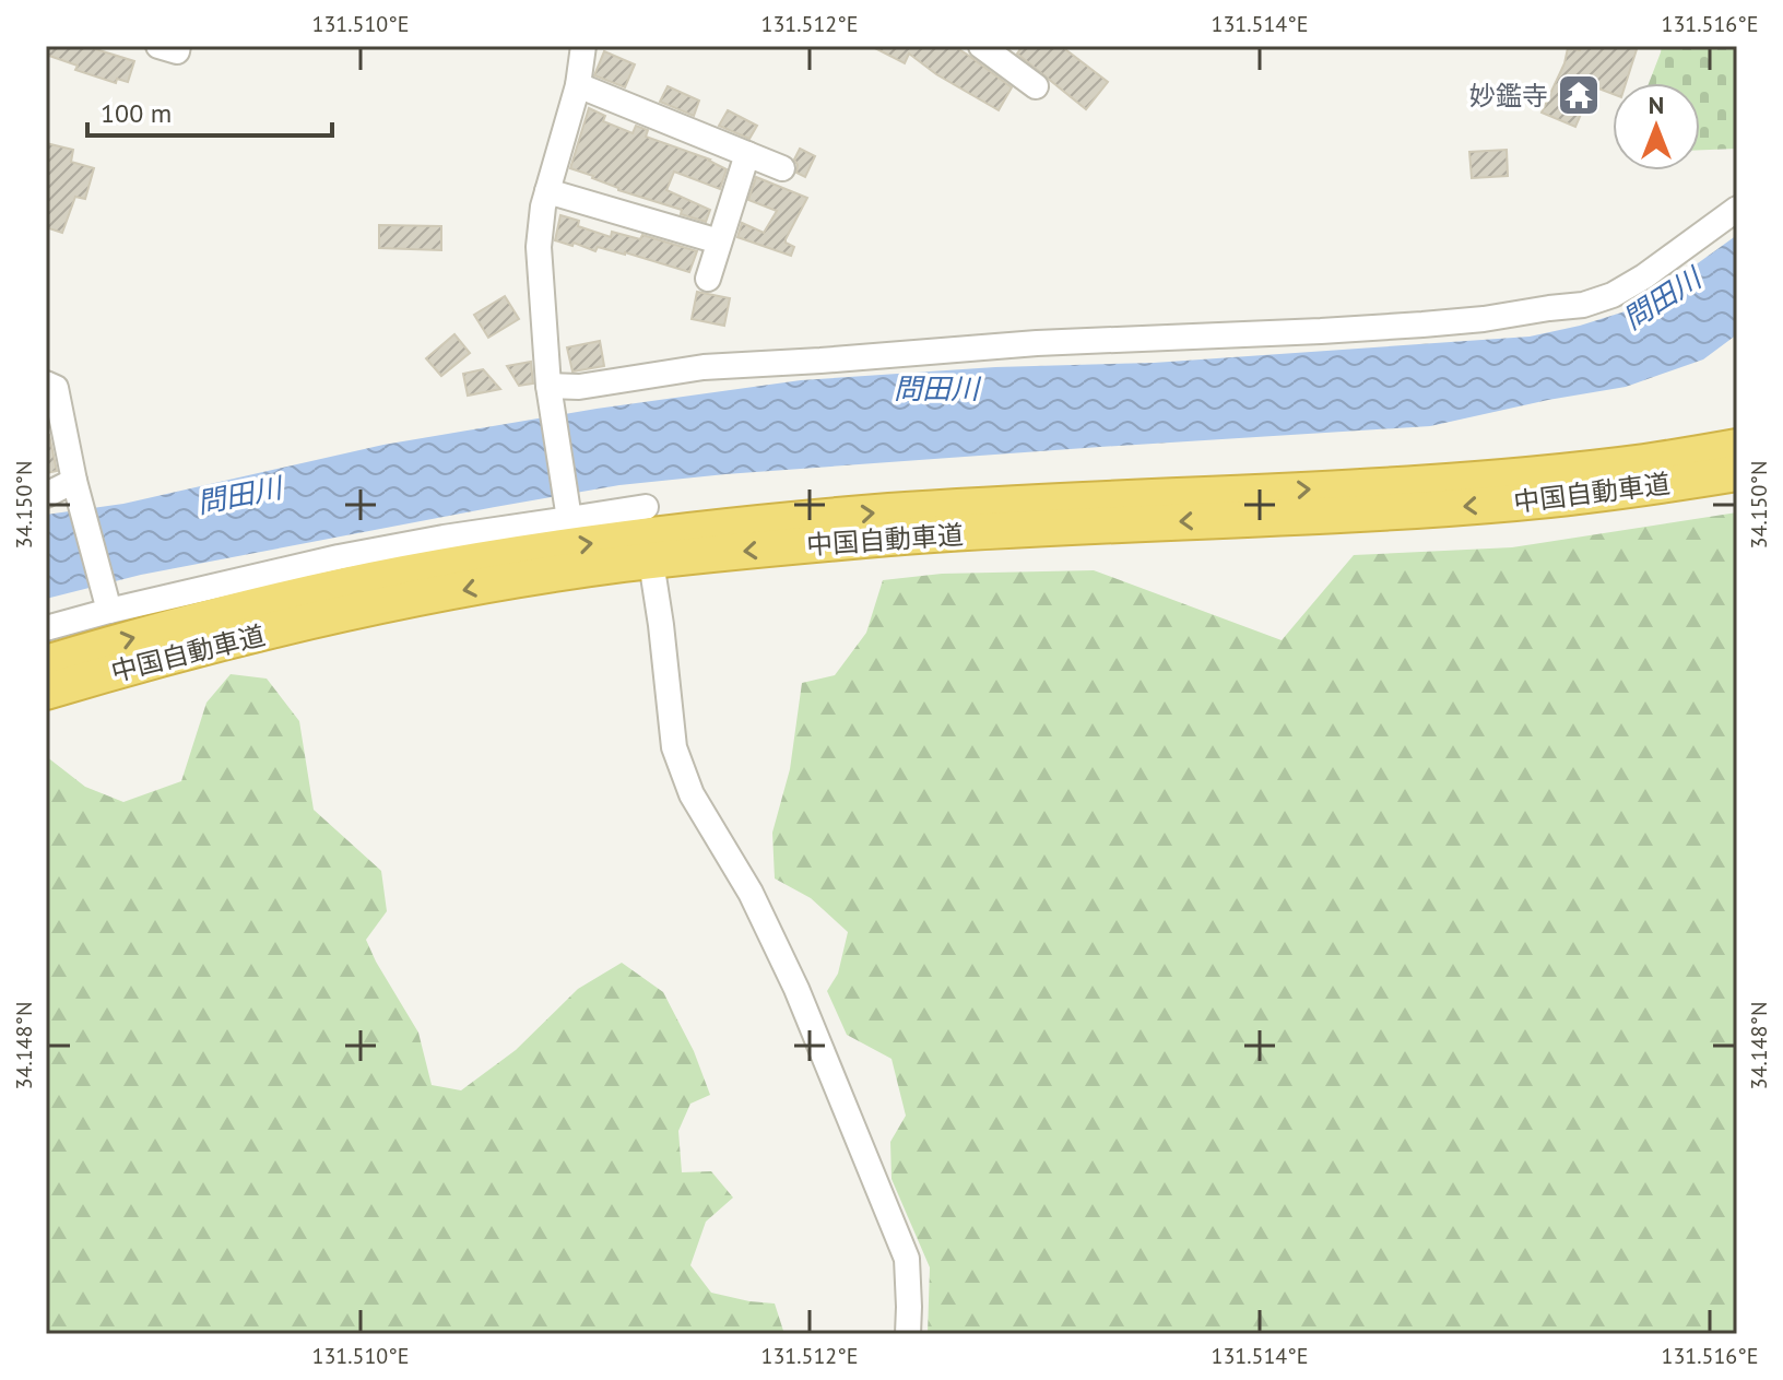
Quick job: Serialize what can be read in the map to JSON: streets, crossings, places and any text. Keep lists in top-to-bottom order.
{
  "streets": {
    "highway": ["中国自動車道"]
  },
  "water": ["問田川"],
  "places": {
    "temple": ["妙鑑寺"]
  },
  "scale_bar": "100 m",
  "north": "top",
  "coordinates": [
    "131.510°E",
    "131.512°E",
    "131.514°E",
    "131.516°E",
    "34.150°N",
    "34.148°N"
  ]
}
